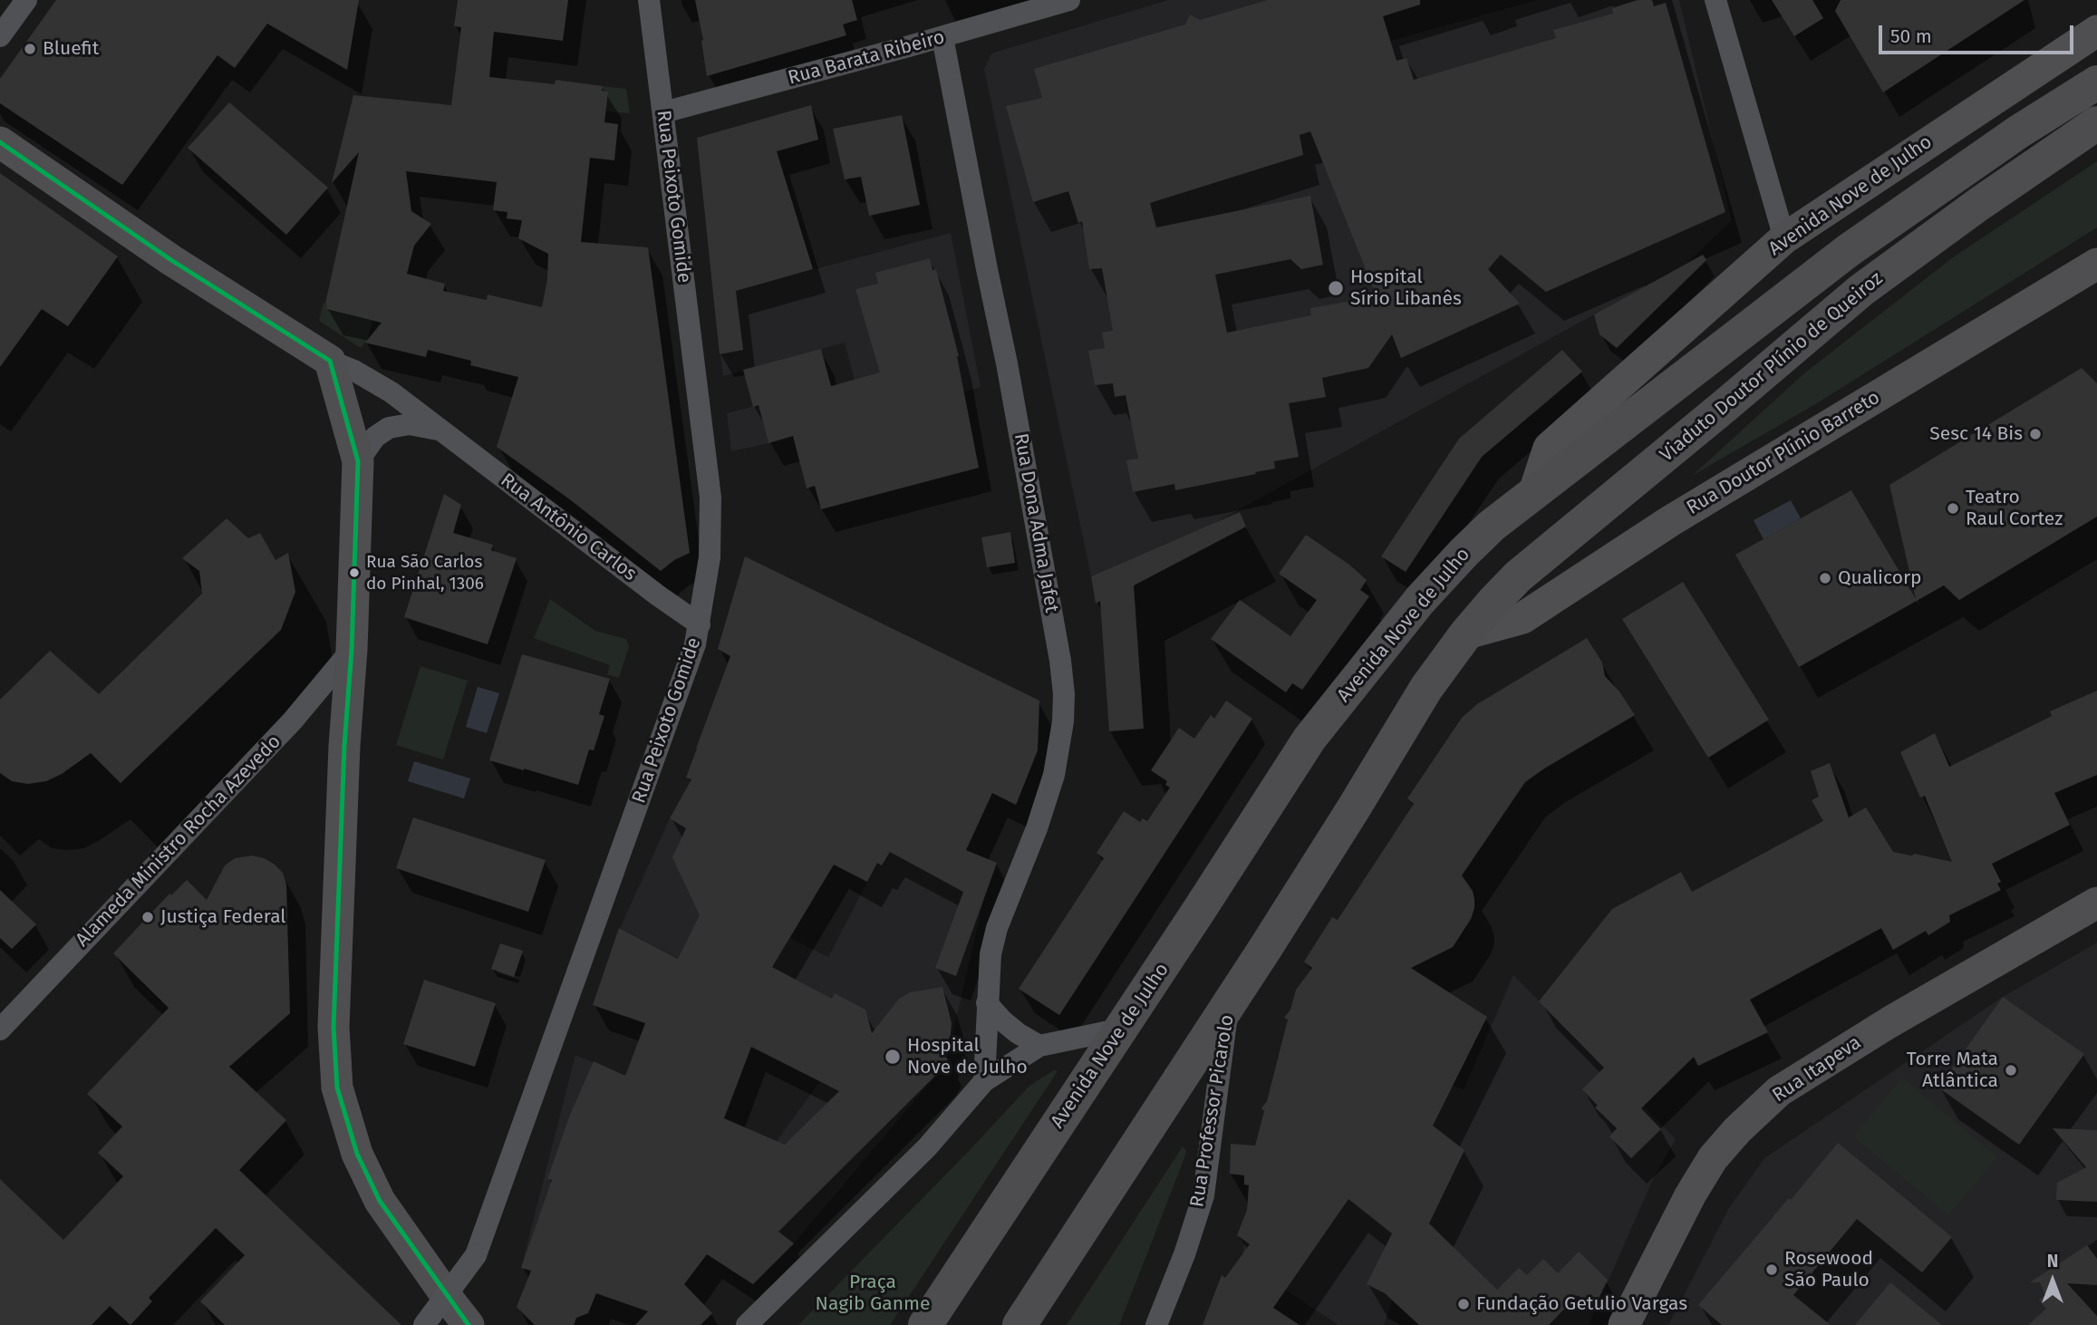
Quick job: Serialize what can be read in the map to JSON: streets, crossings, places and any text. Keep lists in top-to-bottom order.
{
  "streets": {
    "main road": ["Avenida Nove de Julho", "Viaduto Doutor Plínio de Queiroz"],
    "street": [
      "Rua Barata Ribeiro",
      "Rua Peixoto Gomide",
      "Rua Doutor Plínio Barreto",
      "Rua Dona Adma Jafet",
      "Rua Antônio Carlos",
      "Alameda Ministro Rocha Azevedo",
      "Rua Itapeva",
      "Rua Professor Picarolo"
    ]
  },
  "crossings": [
    ["Rua Barata Ribeiro", "Rua Peixoto Gomide"],
    ["Rua Barata Ribeiro", "Rua Dona Adma Jafet"],
    ["Avenida Nove de Julho", "Viaduto Doutor Plínio de Queiroz"],
    ["Rua Peixoto Gomide", "Rua Antônio Carlos"],
    ["Viaduto Doutor Plínio de Queiroz", "Rua Doutor Plínio Barreto"]
  ],
  "parks": ["Praça Nagib Ganme"],
  "places": [
    "Bluefit",
    "Hospital Sírio Libanês",
    "Sesc 14 Bis",
    "Teatro Raul Cortez",
    "Rua São Carlos do Pinhal, 1306",
    "Qualicorp",
    "Justiça Federal",
    "Hospital Nove de Julho",
    "Torre Mata Atlântica",
    "Rosewood São Paulo",
    "Fundação Getulio Vargas"
  ],
  "scale_bar": "50 m",
  "north": "top"
}
